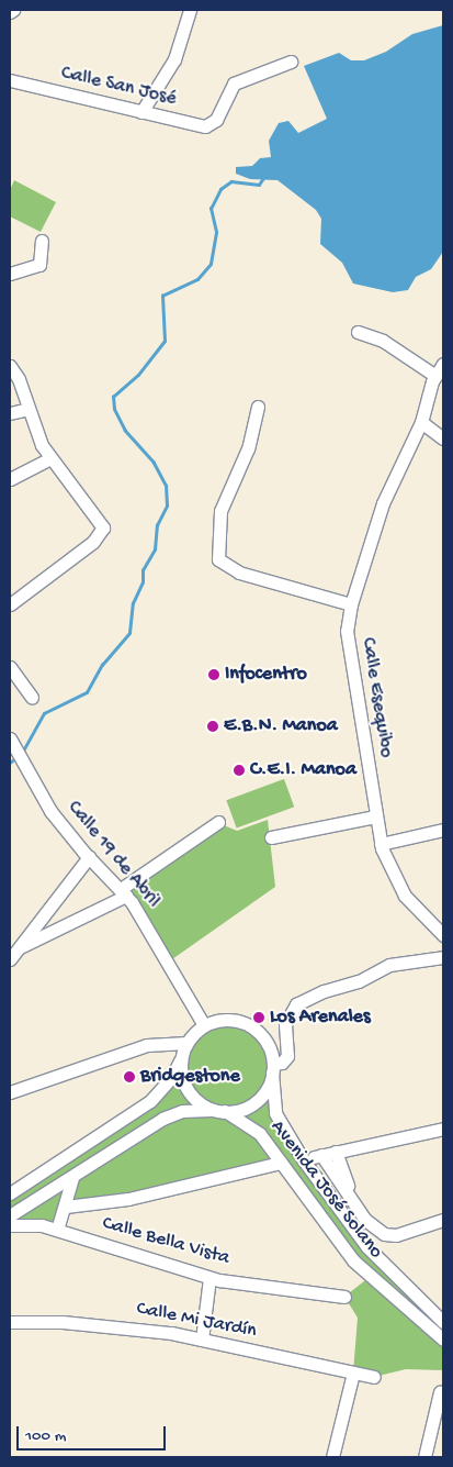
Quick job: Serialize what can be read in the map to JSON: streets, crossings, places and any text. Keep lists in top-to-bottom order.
{
  "streets": {
    "street": [
      "Calle San José",
      "Calle Esequibo",
      "Calle 19 de Abril",
      "Avenida José Solano",
      "Calle Bella Vista",
      "Calle Mi Jardín"
    ]
  },
  "crossings": [
    ["Calle 19 de Abril", "Avenida José Solano"]
  ],
  "places": [
    "Infocentro",
    "E.B.N. Manoa",
    "C.E.I. Manoa",
    "Los Arenales",
    "Bridgestone"
  ],
  "scale_bar": "100 m"
}
